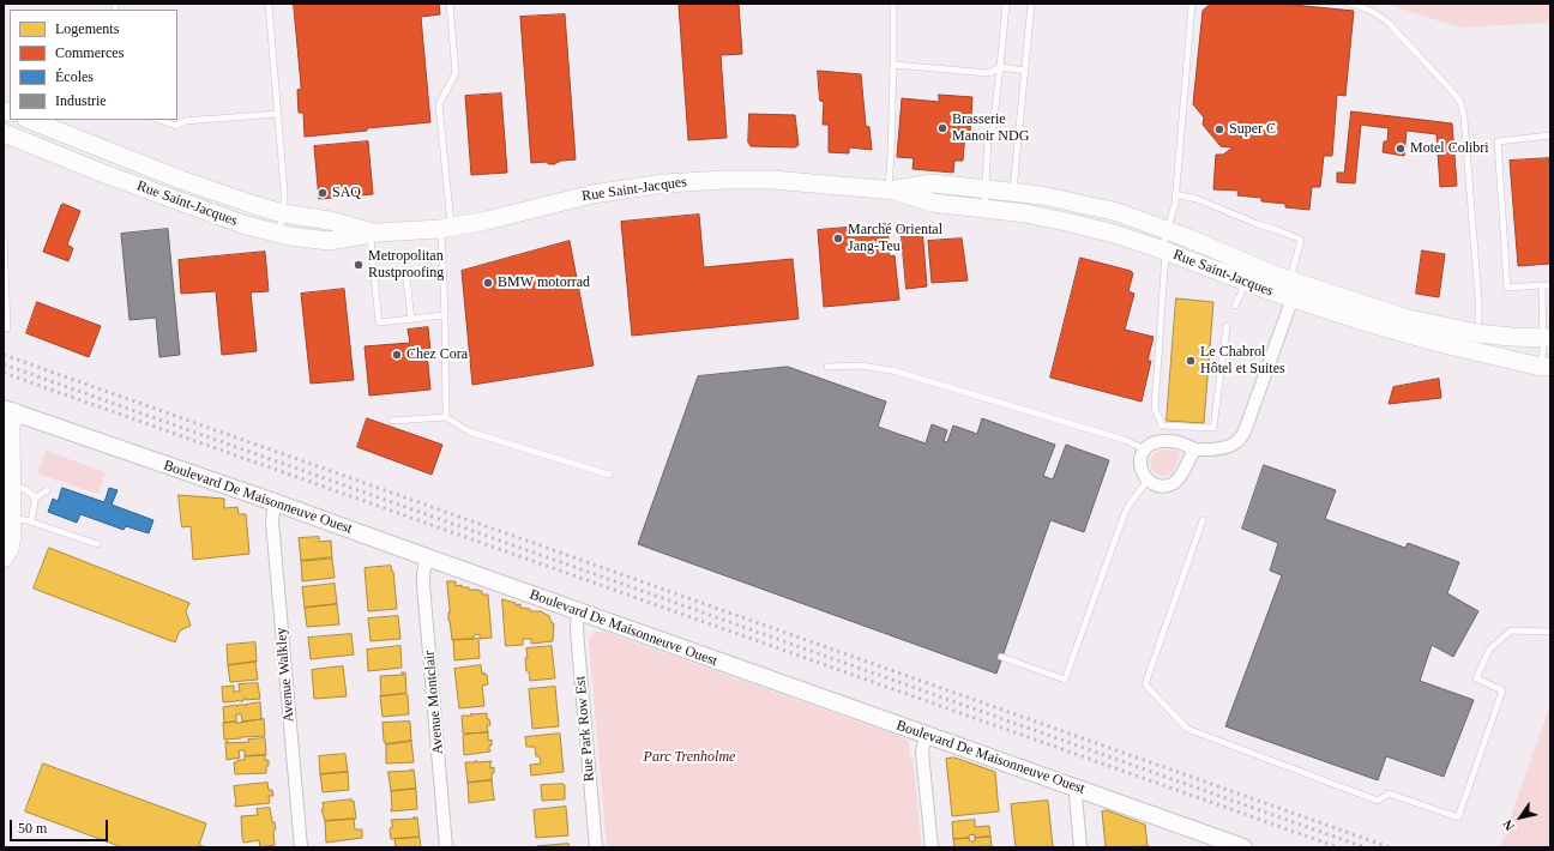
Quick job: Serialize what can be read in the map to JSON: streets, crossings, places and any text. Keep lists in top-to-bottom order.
{
  "streets": {
    "main road": ["Rue Saint-Jacques"],
    "street": [
      "Boulevard De Maisonneuve Ouest",
      "Avenue Walkley",
      "Avenue Montclair",
      "Rue Park Row Est"
    ]
  },
  "crossings": [
    ["Boulevard De Maisonneuve Ouest", "Avenue Walkley"],
    ["Boulevard De Maisonneuve Ouest", "Avenue Montclair"],
    ["Boulevard De Maisonneuve Ouest", "Rue Park Row Est"]
  ],
  "parks": ["Parc Trenholme"],
  "places": [
    "Brasserie Manoir NDG",
    "Super C",
    "Motel Colibri",
    "SAQ",
    "Marché Oriental Jang-Teu",
    "Metropolitan Rustproofing",
    "BMW motorrad",
    "Chez Cora",
    "Le Chabrol Hôtel et Suites"
  ],
  "legend": [
    "Logements",
    "Commerces",
    "Écoles",
    "Industrie"
  ],
  "scale_bar": "50 m",
  "north": "bottom left"
}
